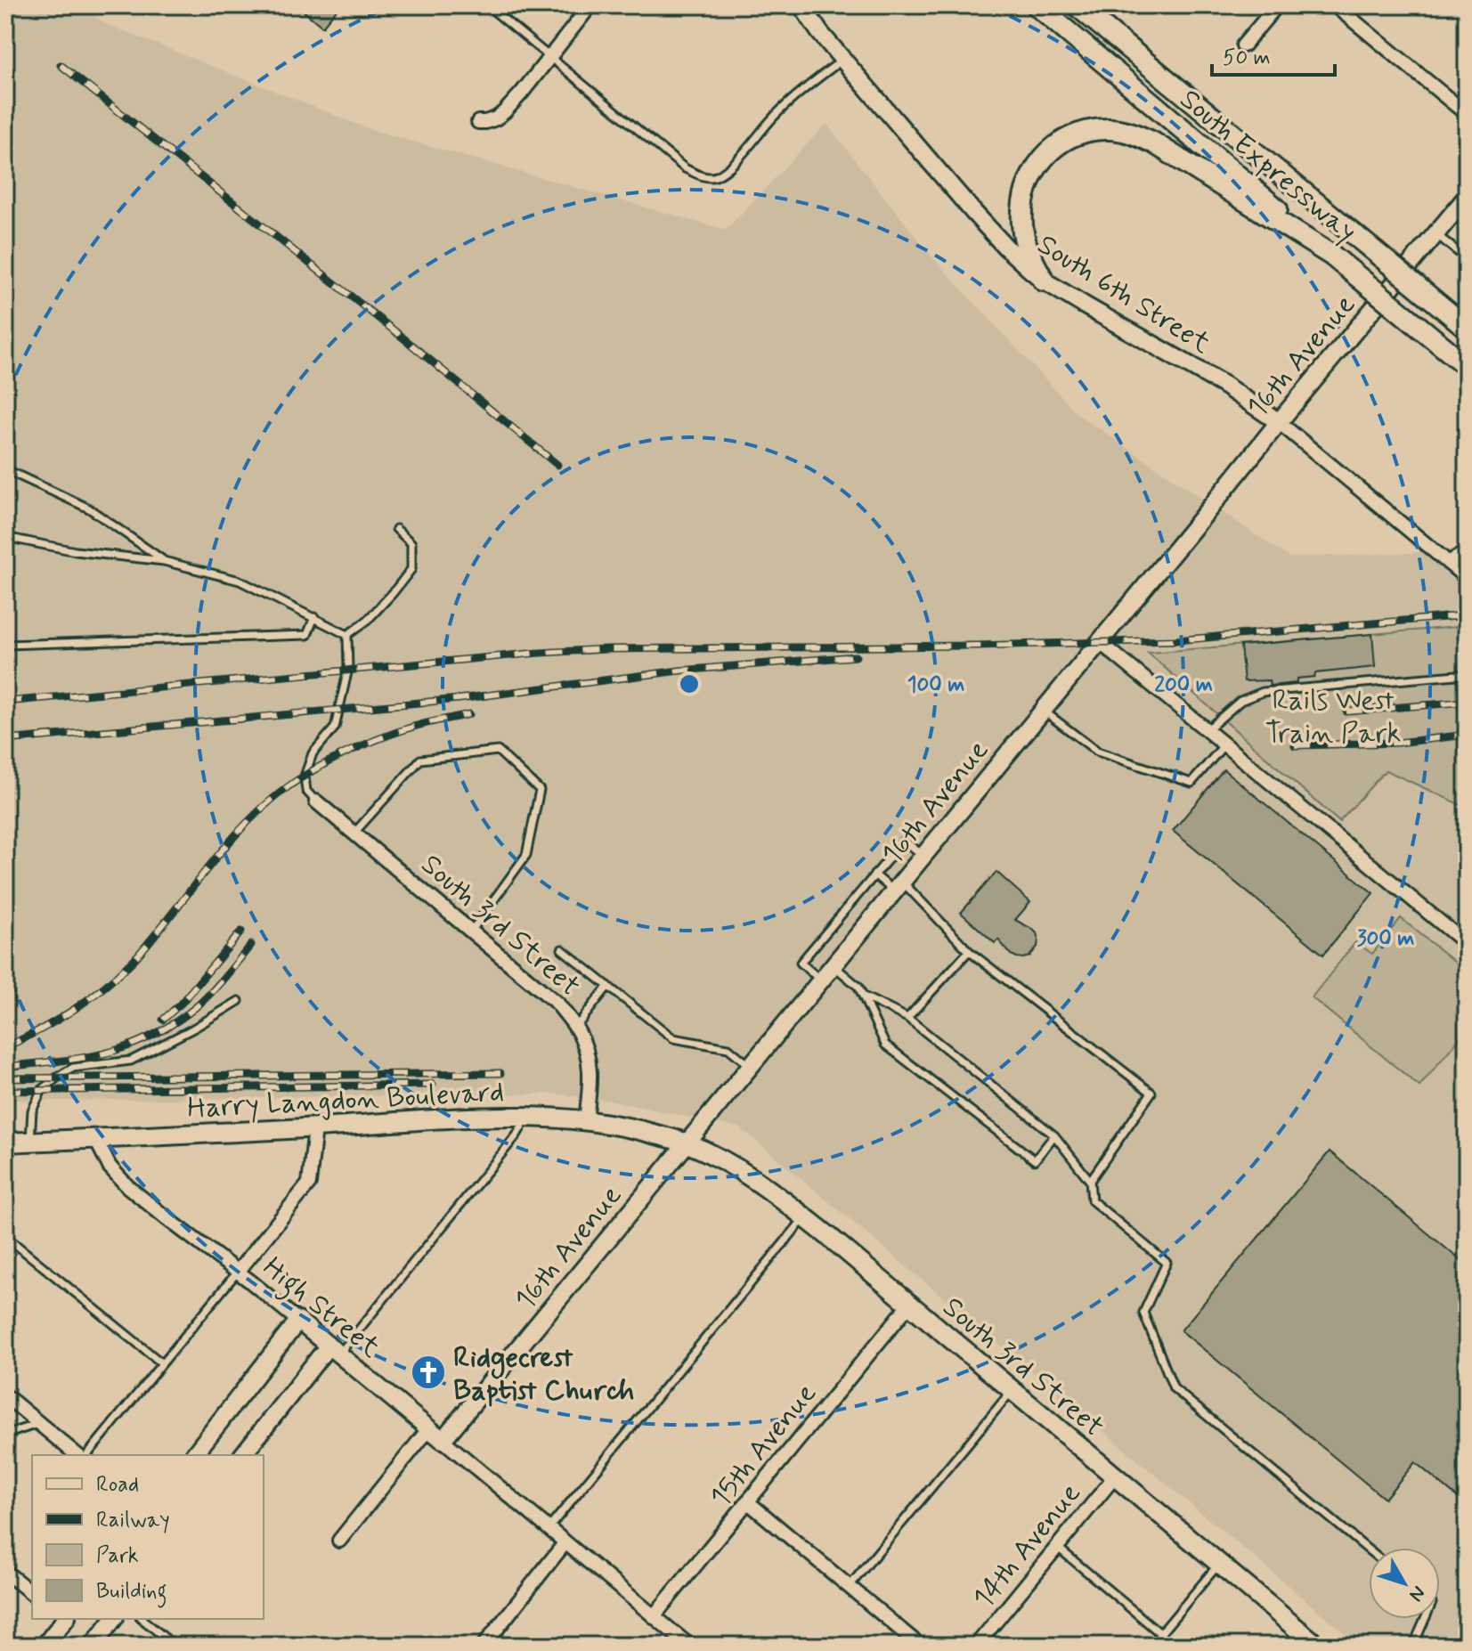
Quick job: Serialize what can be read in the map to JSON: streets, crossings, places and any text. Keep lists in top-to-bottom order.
{
  "streets": {
    "main road": ["South Expressway", "South 3rd Street", "Harry Langdon Boulevard"],
    "street": [
      "South 6th Street",
      "16th Avenue",
      "High Street",
      "15th Avenue",
      "14th Avenue"
    ]
  },
  "crossings": [
    ["South 6th Street", "16th Avenue"],
    ["16th Avenue", "South 3rd Street"],
    ["16th Avenue", "Harry Langdon Boulevard"],
    ["16th Avenue", "High Street"],
    ["South 3rd Street", "Harry Langdon Boulevard"],
    ["South 3rd Street", "15th Avenue"],
    ["South 3rd Street", "14th Avenue"],
    ["Harry Langdon Boulevard", "High Street"],
    ["High Street", "15th Avenue"]
  ],
  "parks": ["Rails West Train Park"],
  "places": {
    "church": ["Ridgecrest Baptist Church"]
  },
  "legend": [
    "Road",
    "Railway",
    "Park",
    "Building"
  ],
  "scale_bar": "50 m",
  "north": "bottom right",
  "rings": ["100 m", "200 m", "300 m"]
}
